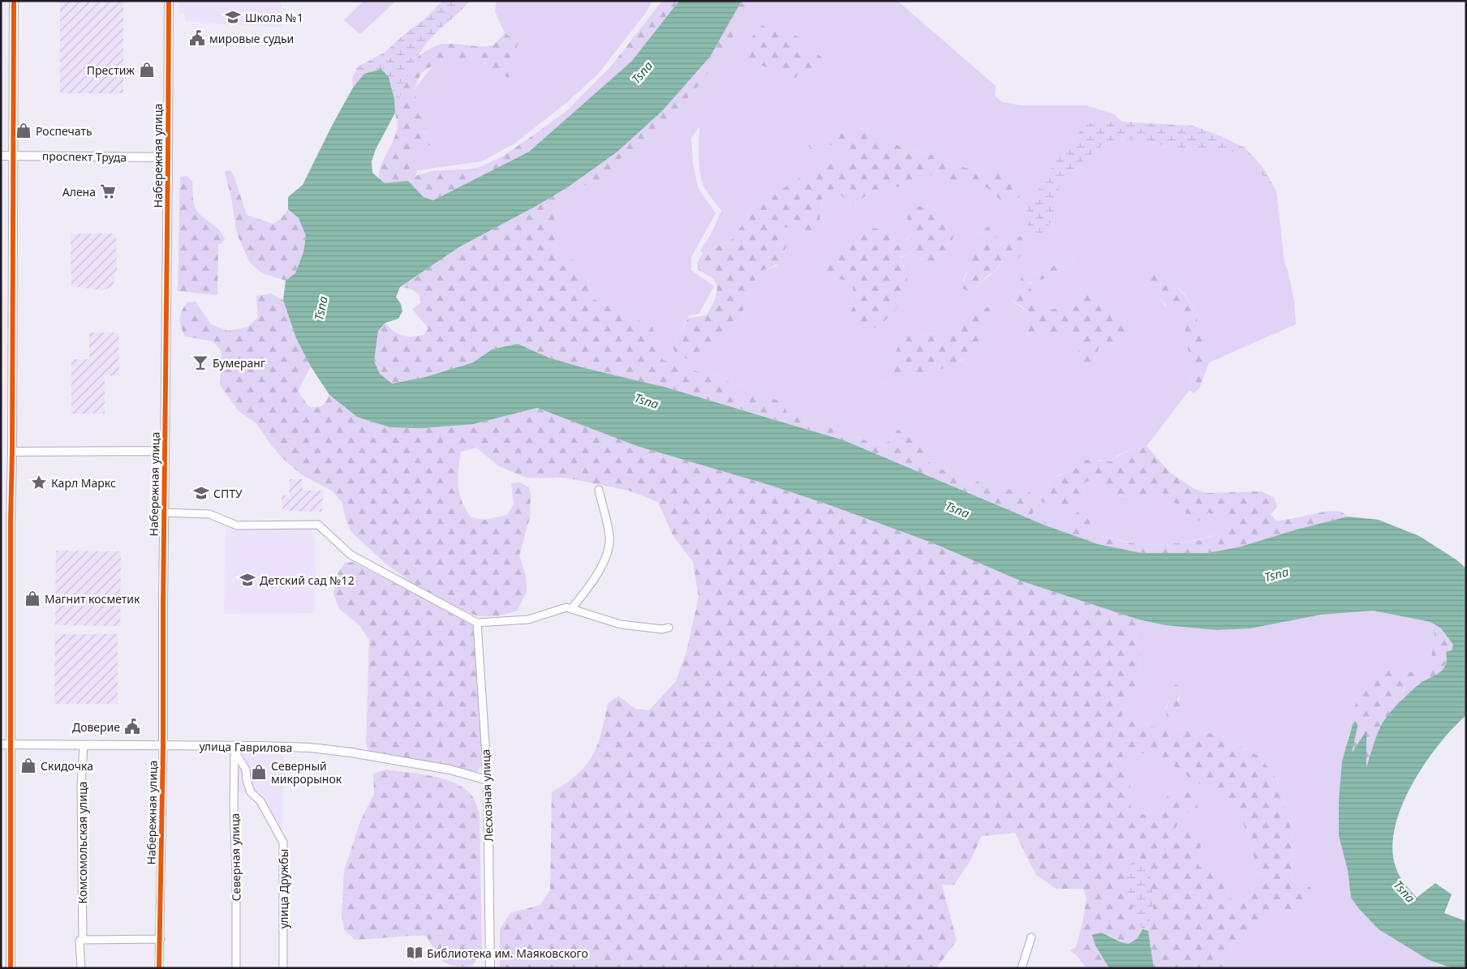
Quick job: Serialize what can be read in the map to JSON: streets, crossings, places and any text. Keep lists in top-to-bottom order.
{
  "streets": {
    "street": [
      "Набережная улица",
      "проспект Труда",
      "улица Гаврилова",
      "Лесхозная улица",
      "Комсомольская улица",
      "Северная улица",
      "улица Дружбы"
    ]
  },
  "crossings": [
    ["Набережная улица", "проспект Труда"],
    ["Набережная улица", "улица Гаврилова"],
    ["улица Гаврилова", "Лесхозная улица"],
    ["улица Гаврилова", "Комсомольская улица"],
    ["улица Гаврилова", "Северная улица"],
    ["улица Гаврилова", "улица Дружбы"],
    ["Северная улица", "улица Дружбы"]
  ],
  "water": ["Tsna"],
  "places": {
    "school or university": ["Школа №1", "СПТУ", "Детский сад №12"],
    "public building": ["мировые судьи", "Доверие"],
    "shop": [
      "Престиж",
      "Роспечать",
      "Магнит косметик",
      "Скидочка",
      "Северный микрорынок"
    ],
    "supermarket": ["Алена"],
    "bar": ["Бумеранг"],
    "place": ["Карл Маркс"],
    "library": ["Библиотека им. Маяковского"]
  }
}
